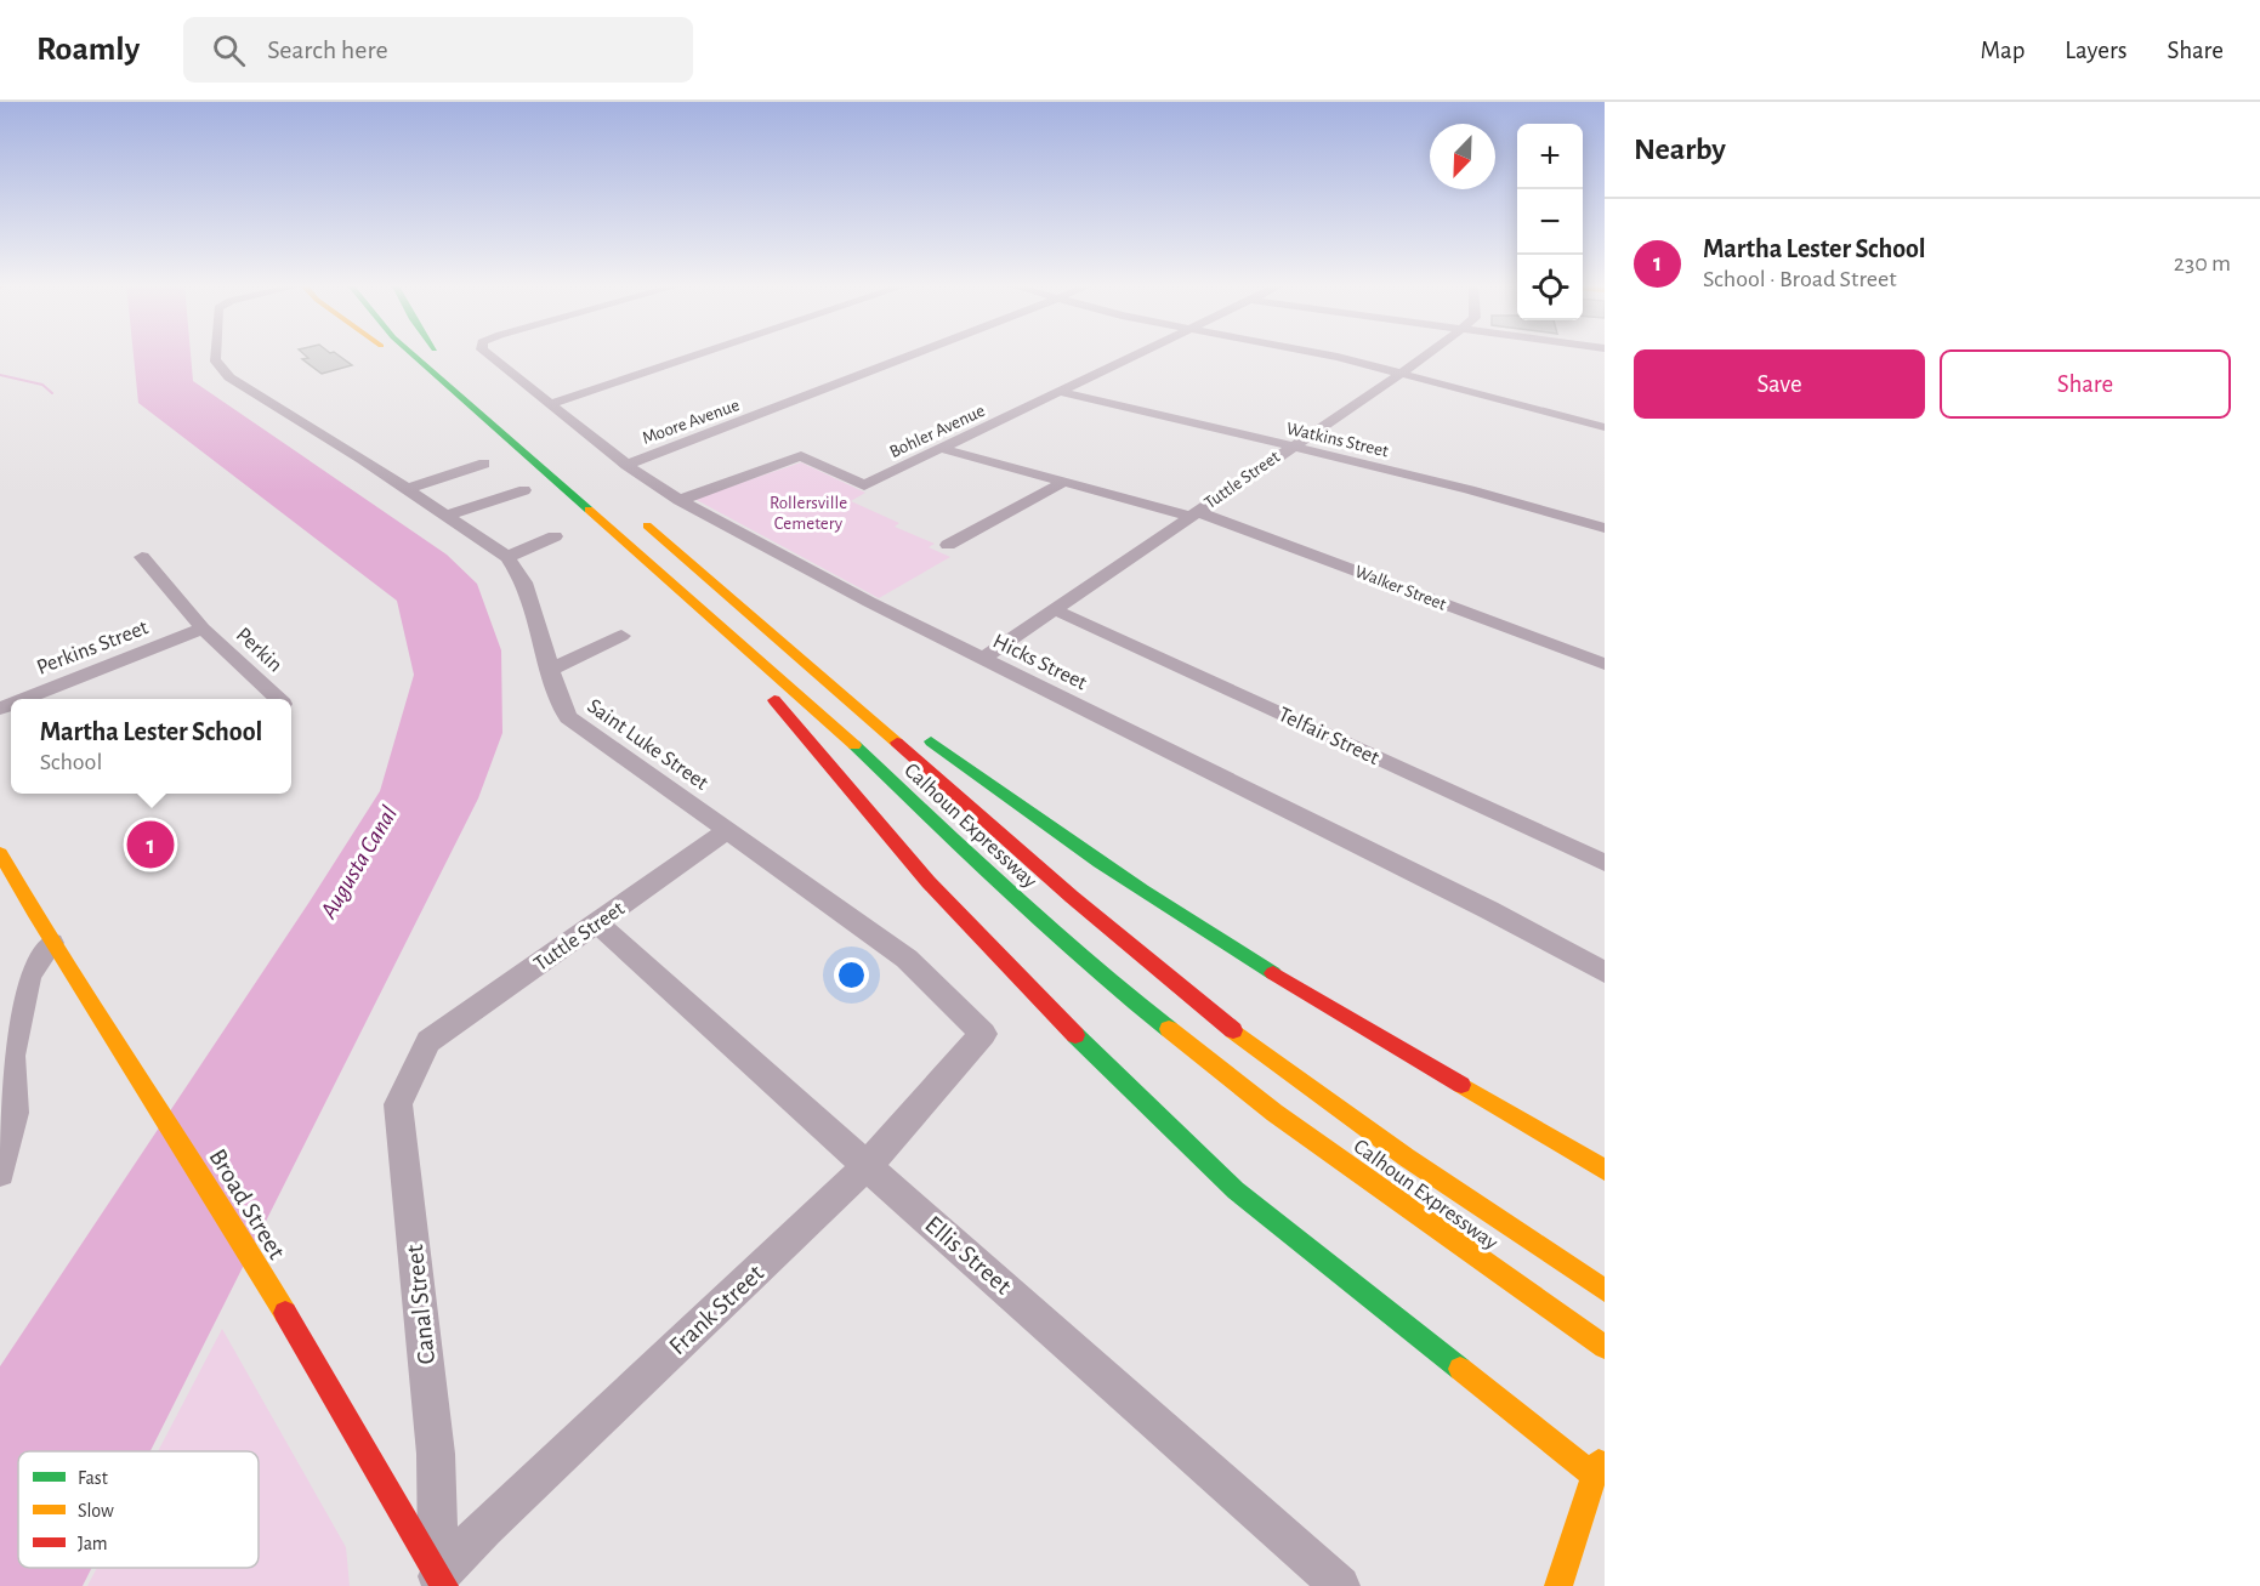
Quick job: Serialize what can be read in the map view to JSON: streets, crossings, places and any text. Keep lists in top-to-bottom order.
{
  "streets": {
    "main road": ["Calhoun Expressway", "Broad Street"],
    "street": [
      "Moore Avenue",
      "Bohler Avenue",
      "Watkins Street",
      "Tuttle Street",
      "Walker Street",
      "Perkins Street",
      "Perkin",
      "Hicks Street",
      "Telfair Street",
      "Saint Luke Street",
      "Ellis Street",
      "Canal Street",
      "Frank Street"
    ]
  },
  "crossings": [
    ["Moore Avenue", "Hicks Street"],
    ["Bohler Avenue", "Watkins Street"],
    ["Bohler Avenue", "Walker Street"],
    ["Bohler Avenue", "Hicks Street"],
    ["Watkins Street", "Tuttle Street"],
    ["Tuttle Street", "Walker Street"],
    ["Tuttle Street", "Hicks Street"],
    ["Tuttle Street", "Telfair Street"],
    ["Tuttle Street", "Saint Luke Street"],
    ["Tuttle Street", "Ellis Street"],
    ["Tuttle Street", "Canal Street"],
    ["Perkins Street", "Perkin"],
    ["Saint Luke Street", "Frank Street"],
    ["Broad Street", "Canal Street"],
    ["Broad Street", "Frank Street"],
    ["Ellis Street", "Frank Street"],
    ["Canal Street", "Frank Street"]
  ],
  "water": ["Augusta Canal"],
  "parks": ["Rollersville Cemetery"],
  "legend": ["Fast", "Slow", "Jam"],
  "north": "bottom left",
  "page": {
    "header": "Roamly",
    "search": "Search here",
    "nav": ["Map", "Layers", "Share"],
    "heading": "Nearby",
    "map_buttons": ["+", "−"],
    "list": [
      {
        "mark": "1",
        "name": "Martha Lester School",
        "note": "School · Broad Street",
        "value": "230 m"
      }
    ],
    "buttons": ["Save", "Share"],
    "popup": ["Martha Lester School", "School"],
    "pins": "1"
  }
}
